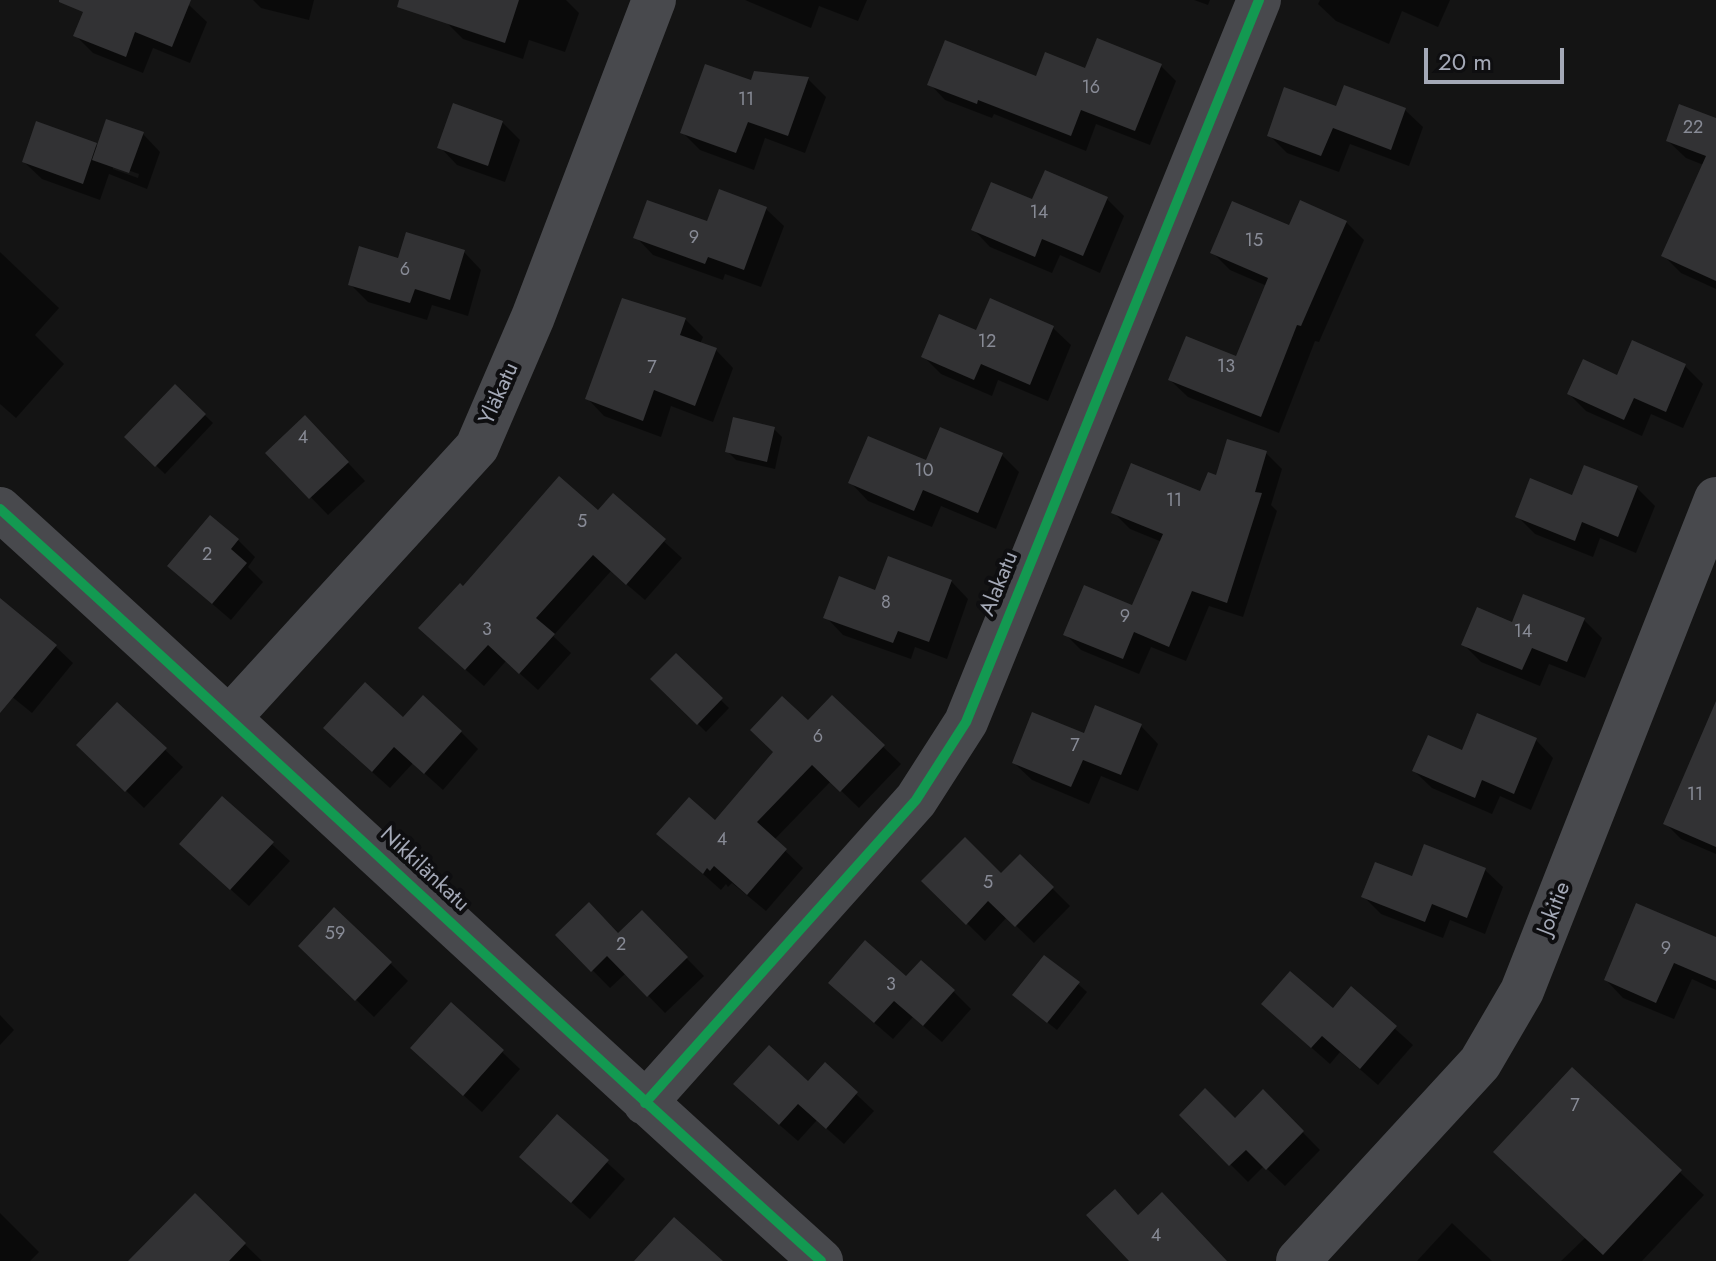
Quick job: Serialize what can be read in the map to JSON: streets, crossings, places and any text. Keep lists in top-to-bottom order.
{
  "streets": {
    "street": [
      "Yläkatu",
      "Alakatu",
      "Nikkilänkatu",
      "Jokitie"
    ]
  },
  "crossings": [
    ["Yläkatu", "Nikkilänkatu"],
    ["Alakatu", "Nikkilänkatu"]
  ],
  "house_numbers": [
    "16",
    "11",
    "22",
    "14",
    "9",
    "15",
    "6",
    "12",
    "13",
    "7",
    "4",
    "10",
    "11",
    "5",
    "2",
    "8",
    "9",
    "3",
    "14",
    "6",
    "7",
    "11",
    "4",
    "5",
    "59",
    "2",
    "9",
    "3",
    "7",
    "4"
  ],
  "scale_bar": "20 m"
}
